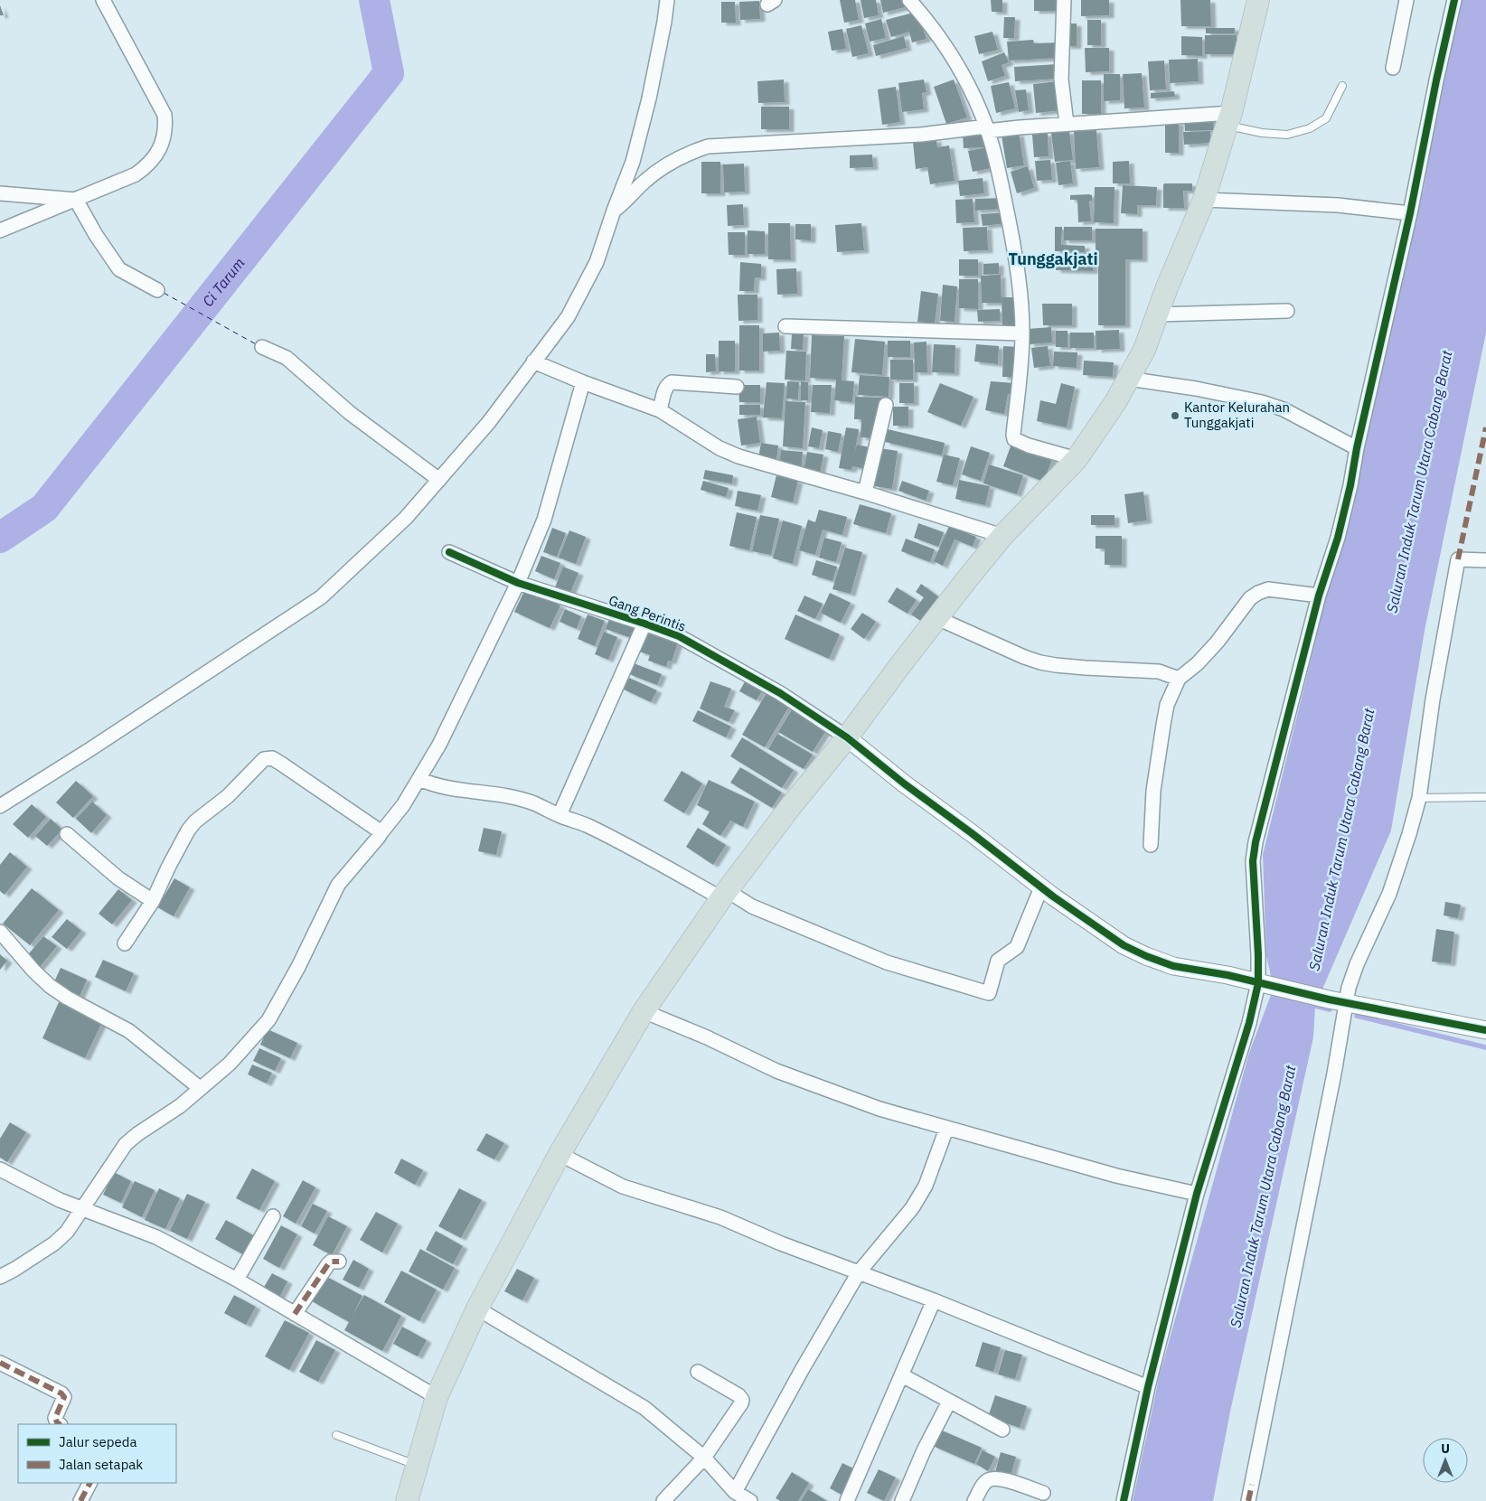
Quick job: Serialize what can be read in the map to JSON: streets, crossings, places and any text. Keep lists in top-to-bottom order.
{
  "streets": {
    "street": ["Gang Perintis"]
  },
  "districts": ["Tunggakjati"],
  "water": ["Ci Tarum", "Saluran Induk Tarum Utara Cabang Barat"],
  "places": ["Kantor Kelurahan Tunggakjati"],
  "legend": ["Jalur sepeda", "Jalan setapak"],
  "north": "top"
}
